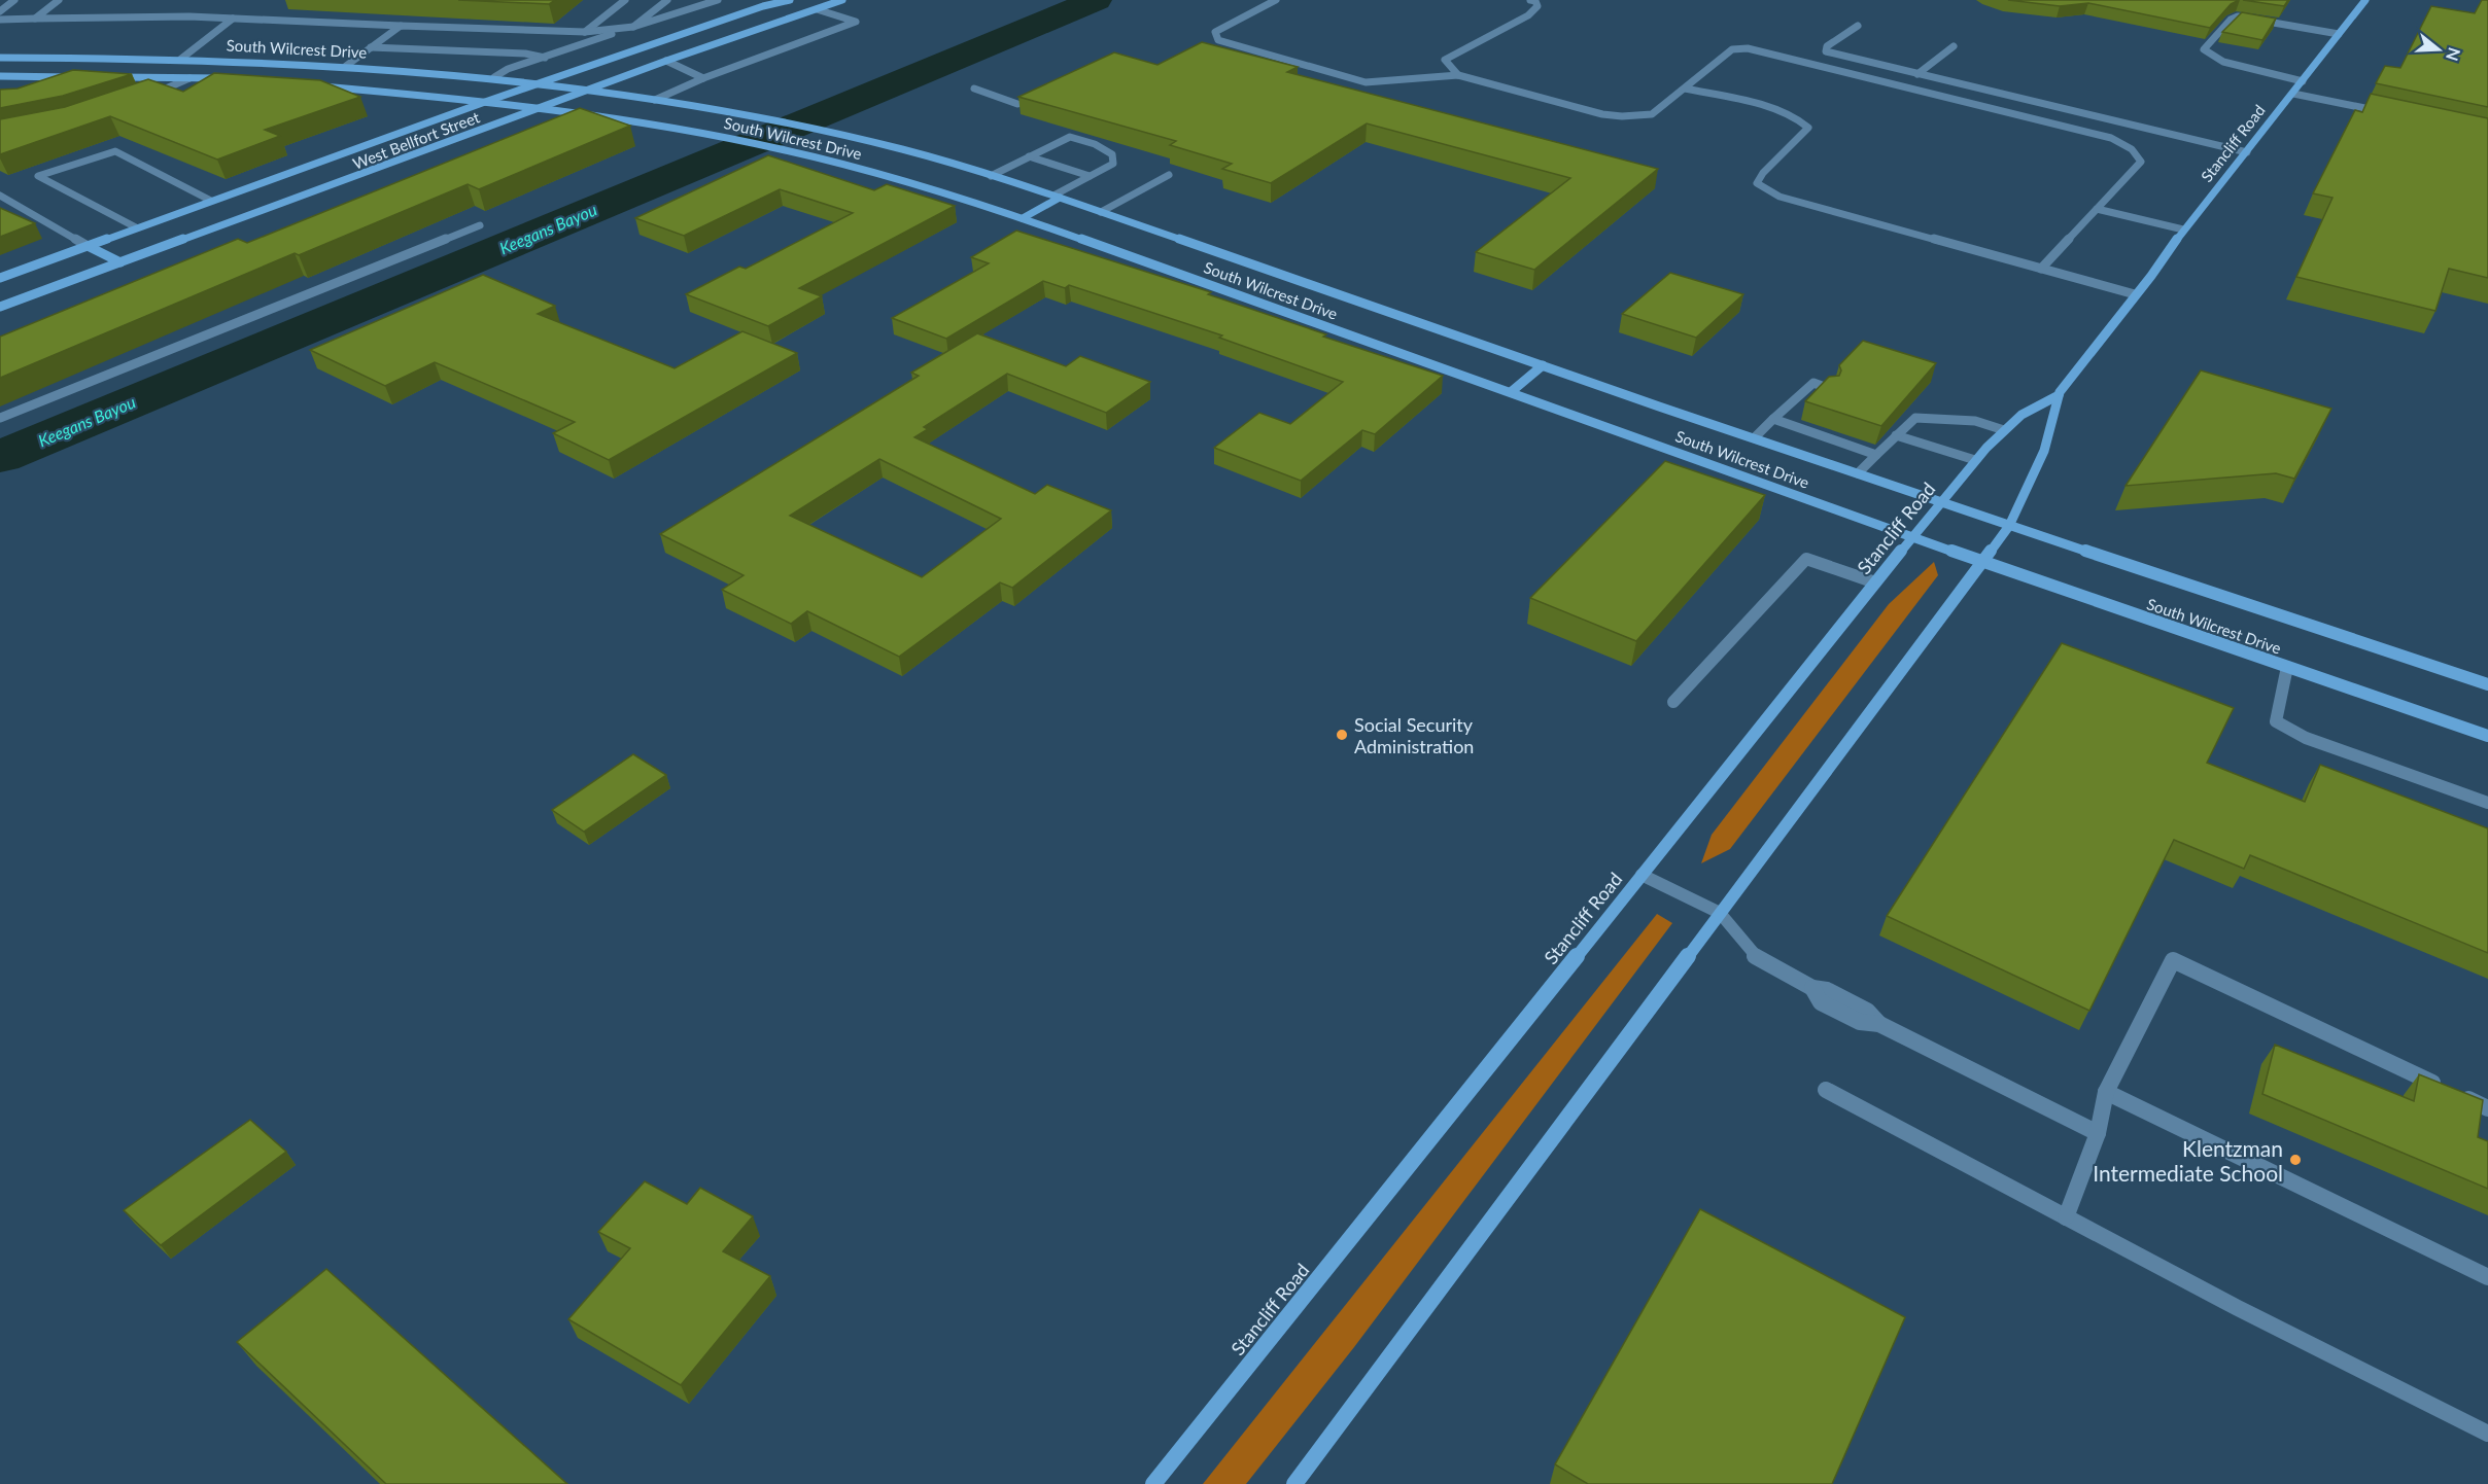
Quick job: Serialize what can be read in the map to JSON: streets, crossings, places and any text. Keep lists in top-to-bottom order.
{
  "streets": {
    "main road": ["South Wilcrest Drive", "West Bellfort Street", "Stancliff Road"]
  },
  "crossings": [
    ["South Wilcrest Drive", "West Bellfort Street"],
    ["South Wilcrest Drive", "Stancliff Road"]
  ],
  "water": ["Keegans Bayou"],
  "places": ["Social Security Administration", "Klentzman Intermediate School"],
  "north": "right"
}
